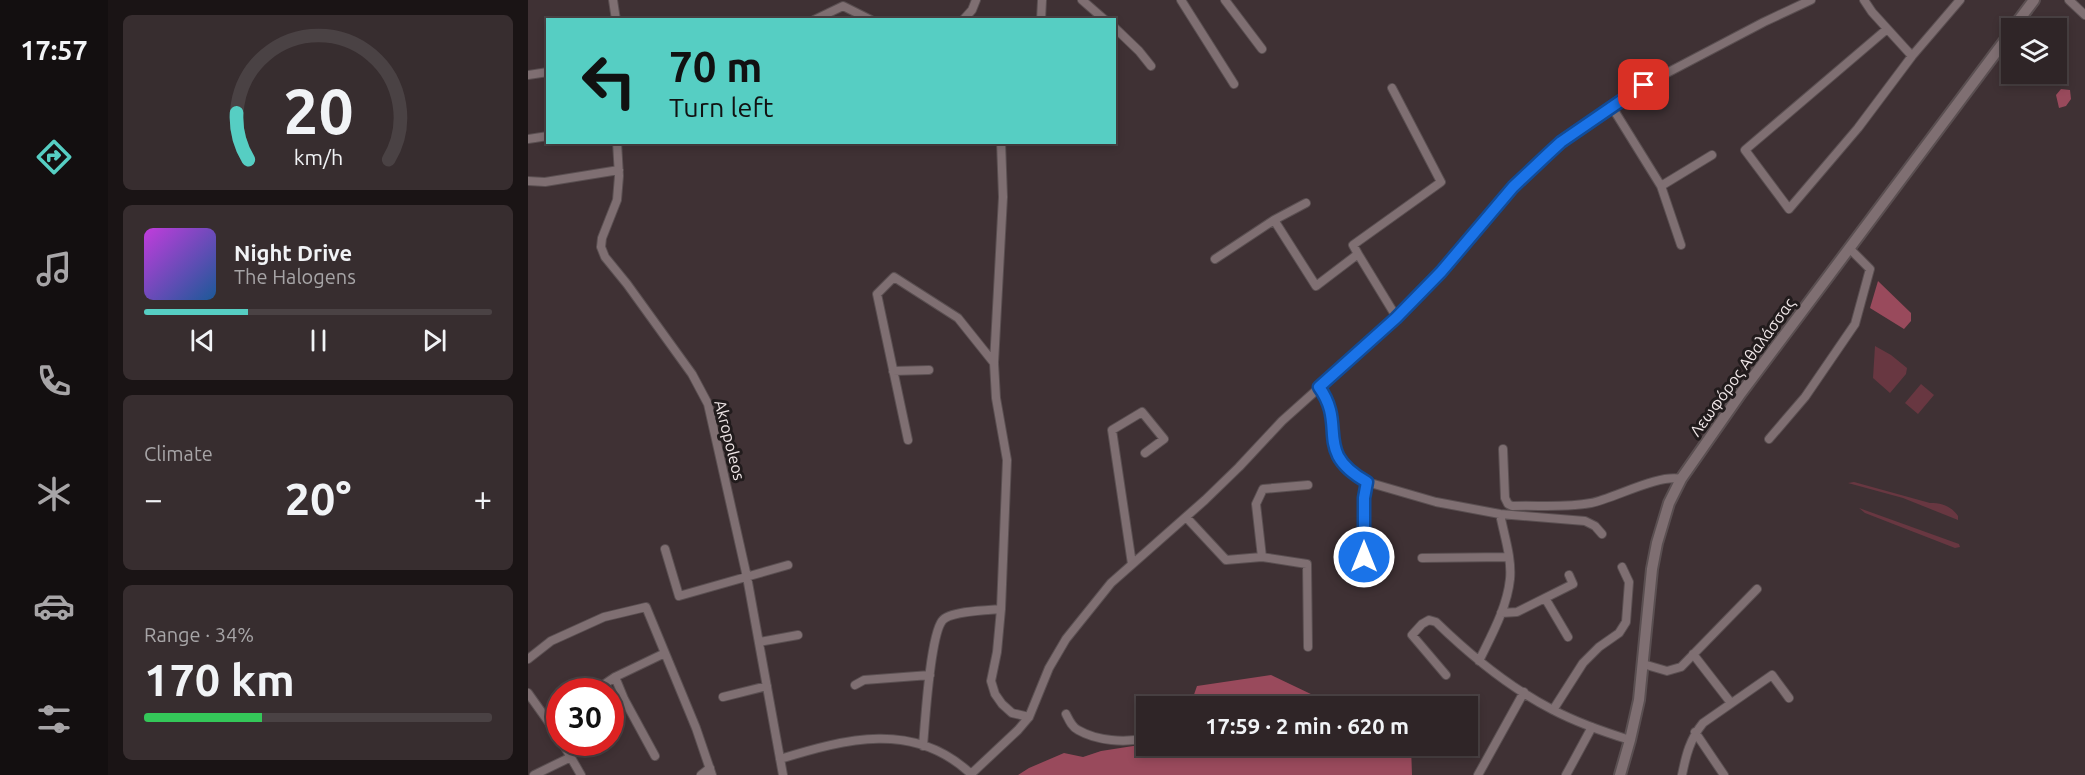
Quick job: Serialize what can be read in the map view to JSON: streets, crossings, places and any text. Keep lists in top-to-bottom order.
{
  "streets": {
    "main road": ["Λεωφόρος Αθαλάσσας"],
    "street": ["Akropoleos"]
  },
  "page": {
    "tabs": "17:57",
    "turn": ["70 m", "Turn left"],
    "song": ["Night Drive", "The Halogens"],
    "tile": [
      "Climate",
      ["Range · 34%", "170 km"]
    ],
    "heat": ["−", "20°", "+"],
    "limit": "30",
    "trip": "17:59 · 2 min · 620 m",
    "gauge": ["20", "km/h"]
  }
}
